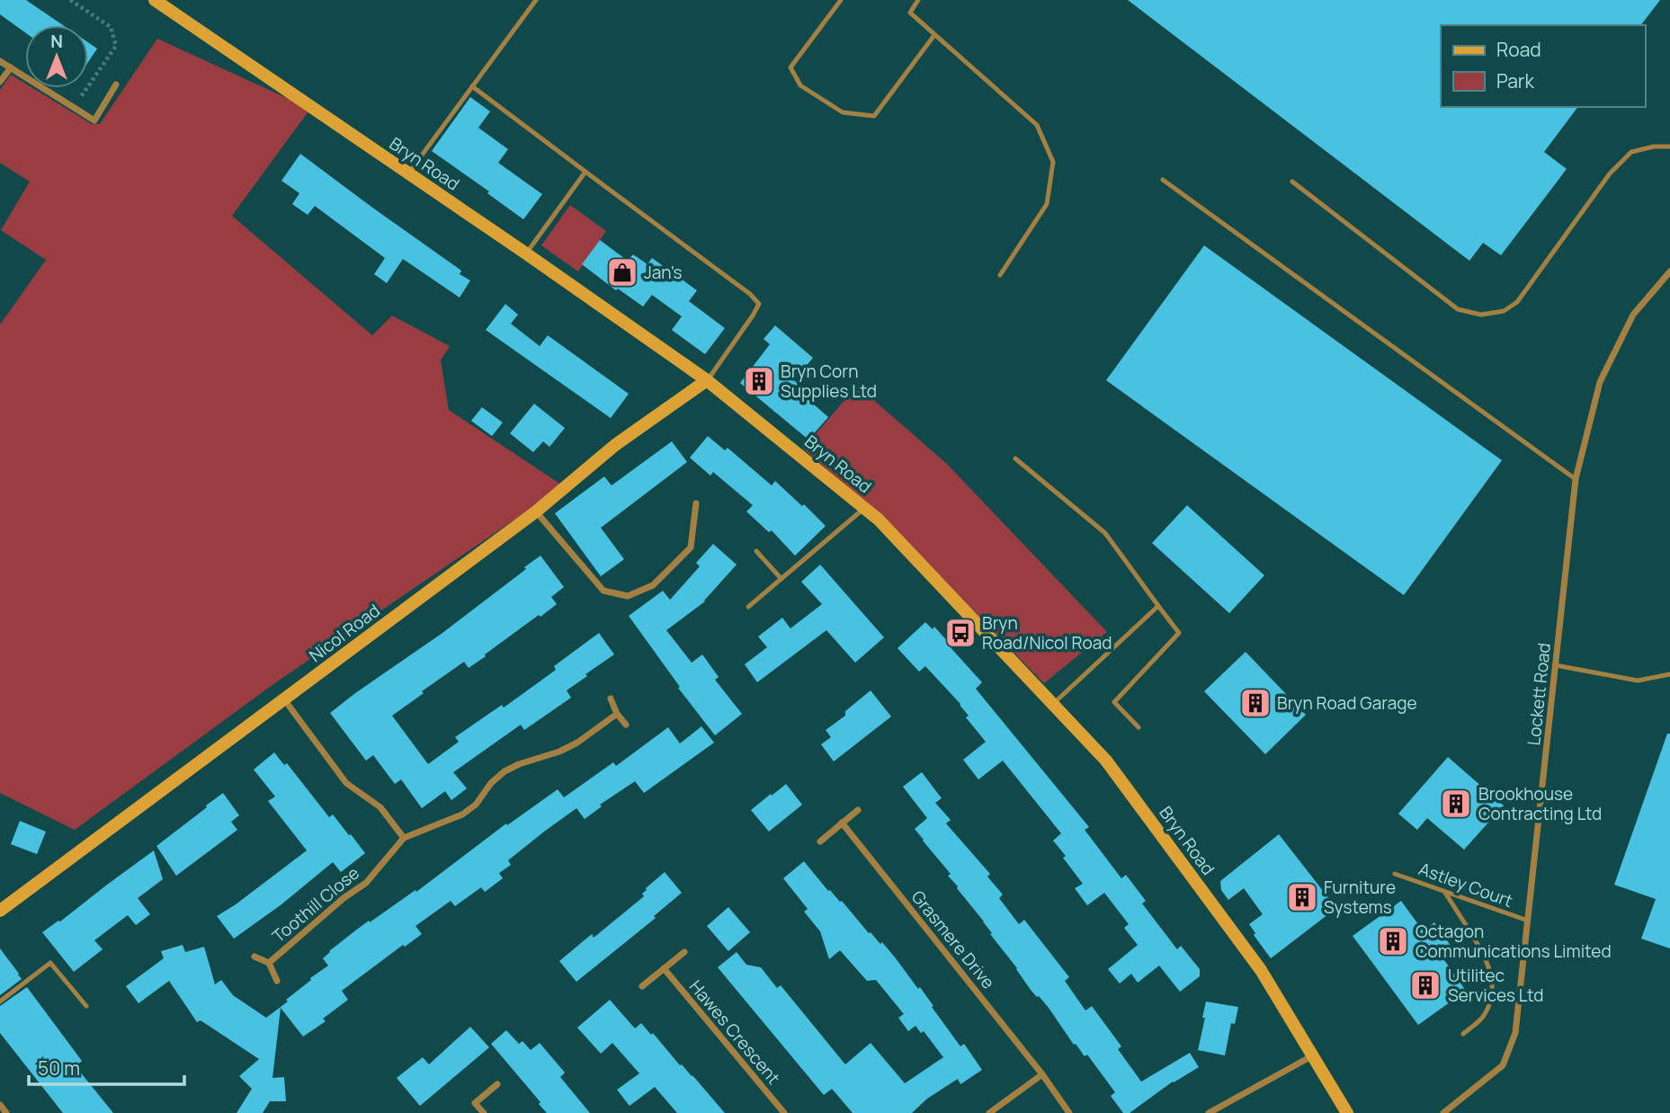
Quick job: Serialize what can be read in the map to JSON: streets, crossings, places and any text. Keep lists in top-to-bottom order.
{
  "streets": {
    "main road": ["Bryn Road", "Nicol Road"],
    "street": [
      "Lockett Road",
      "Toothill Close",
      "Grasmere Drive",
      "Hawes Crescent"
    ],
    "lane": ["Astley Court"]
  },
  "crossings": [
    ["Bryn Road", "Nicol Road"],
    ["Lockett Road", "Astley Court"]
  ],
  "places": {
    "shop": ["Jan's"],
    "building": [
      "Bryn Corn Supplies Ltd",
      "Bryn Road Garage",
      "Brookhouse Contracting Ltd",
      "Furniture Systems",
      "Octagon Communications Limited",
      "Utilitec Services Ltd"
    ],
    "bus stop": ["Bryn Road/Nicol Road"]
  },
  "legend": ["Road", "Park"],
  "scale_bar": "50 m",
  "north": "top"
}
